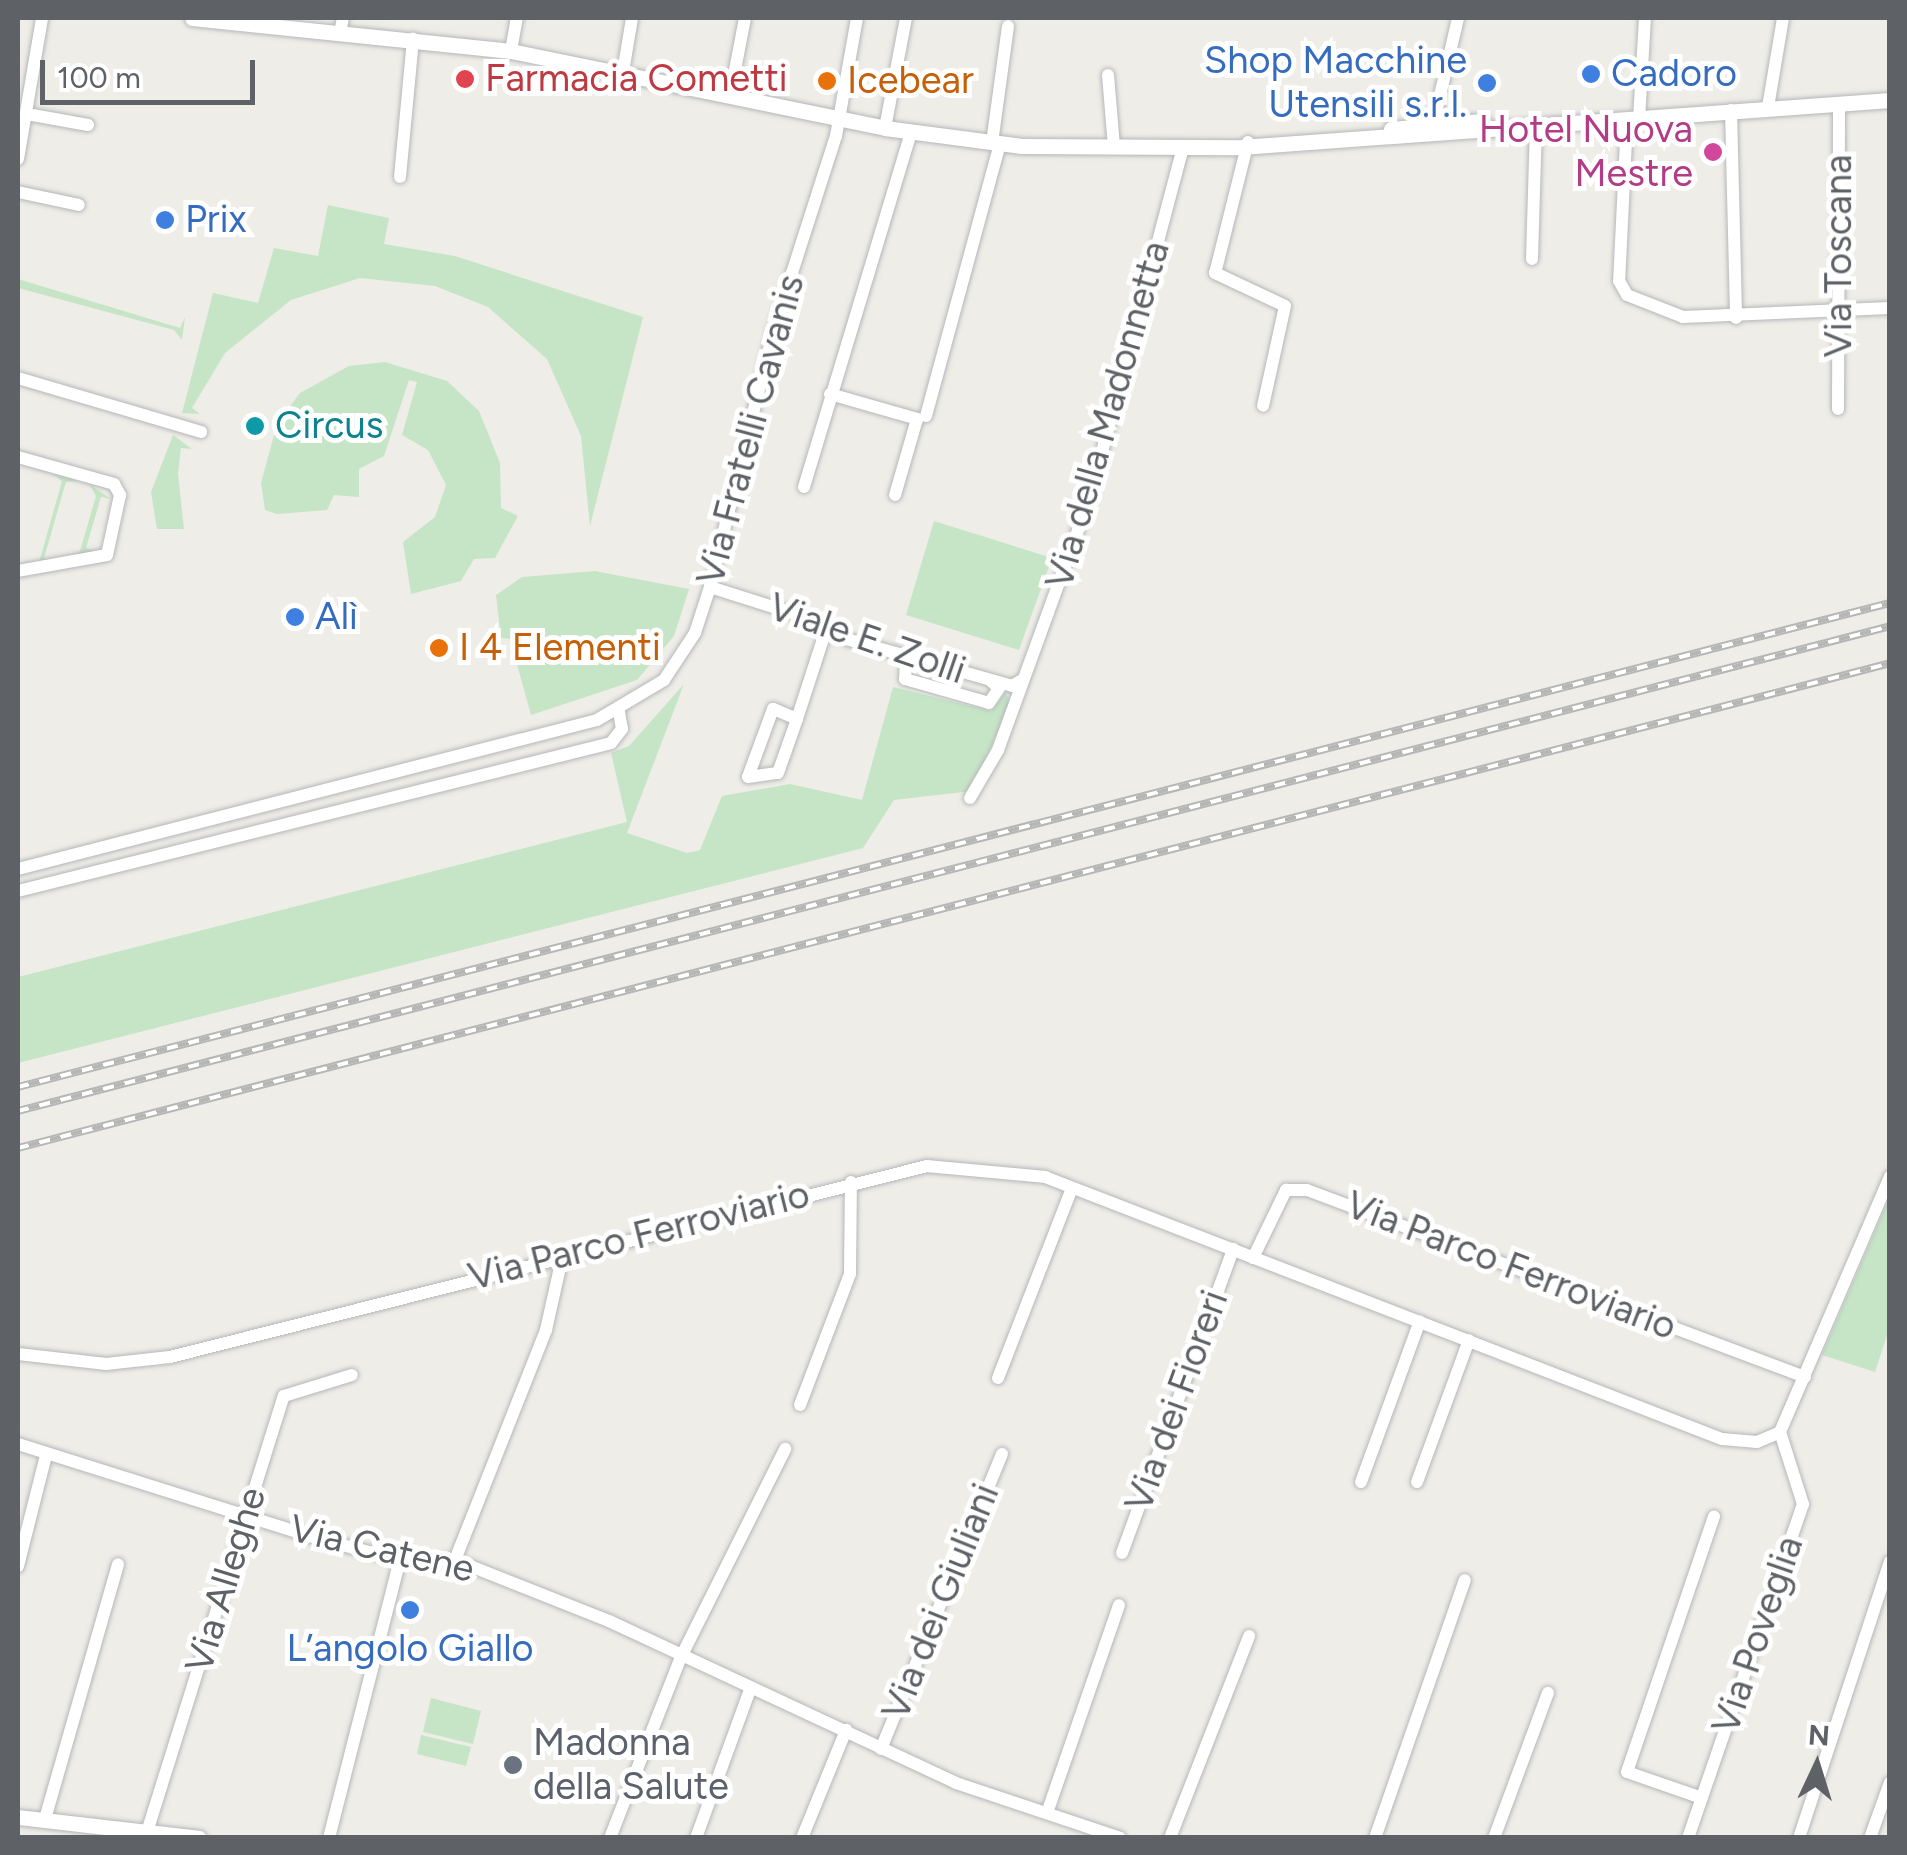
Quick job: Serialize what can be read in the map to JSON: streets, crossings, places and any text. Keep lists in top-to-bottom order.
{
  "streets": {
    "street": [
      "Via Toscana",
      "Via della Madonnetta",
      "Via Fratelli Cavanis",
      "Viale E. Zolli",
      "Via Parco Ferroviario",
      "Via dei Fioreri",
      "Via Catene",
      "Via Alleghe",
      "Via dei Giuliani",
      "Via Poveglia"
    ]
  },
  "crossings": [
    ["Via della Madonnetta", "Viale E. Zolli"],
    ["Via Fratelli Cavanis", "Viale E. Zolli"],
    ["Via Parco Ferroviario", "Via dei Fioreri"],
    ["Via Parco Ferroviario", "Via Poveglia"],
    ["Via Catene", "Via Alleghe"],
    ["Via Catene", "Via dei Giuliani"]
  ],
  "places": [
    "Cadoro",
    "Farmacia Cometti",
    "Icebear",
    "Shop Macchine Utensili s.r.l.",
    "Hotel Nuova Mestre",
    "Prix",
    "Circus",
    "Alì",
    "I 4 Elementi",
    "L’angolo Giallo",
    "Madonna della Salute"
  ],
  "scale_bar": "100 m",
  "north": "top"
}
